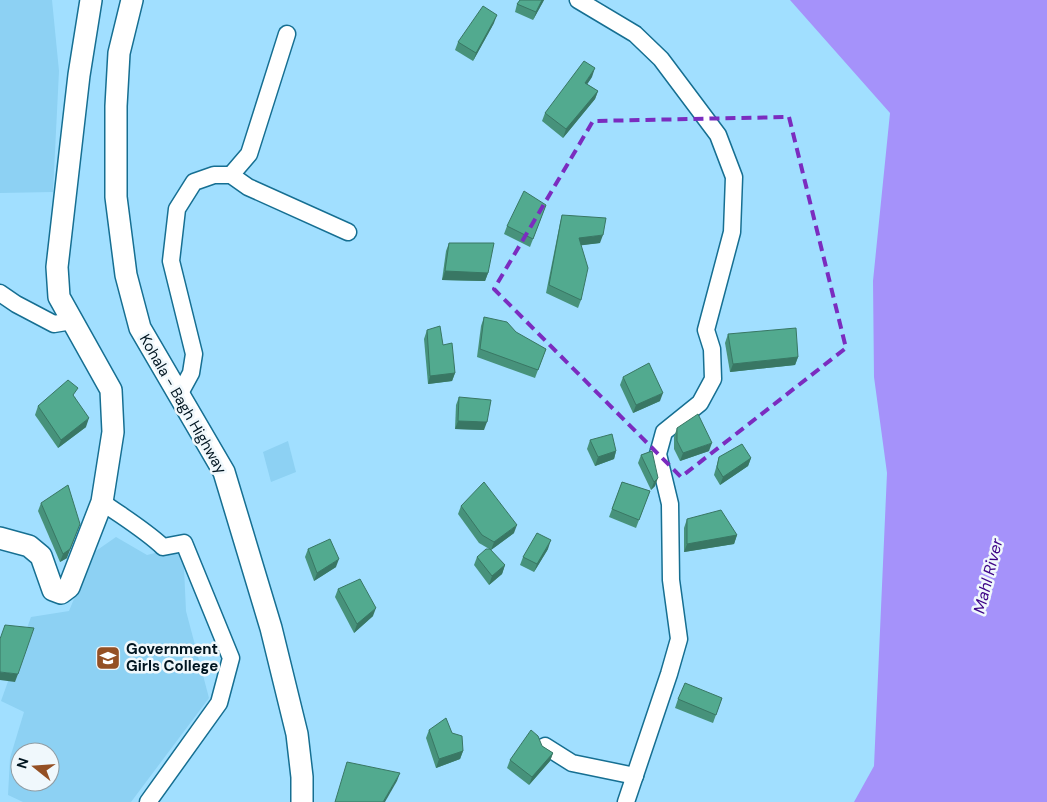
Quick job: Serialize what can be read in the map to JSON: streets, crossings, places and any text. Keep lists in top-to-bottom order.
{
  "streets": {
    "main road": ["Kohala - Bagh Highway"]
  },
  "water": ["Mahl River"],
  "places": {
    "school or university": ["Government Girls College"]
  },
  "north": "left"
}
